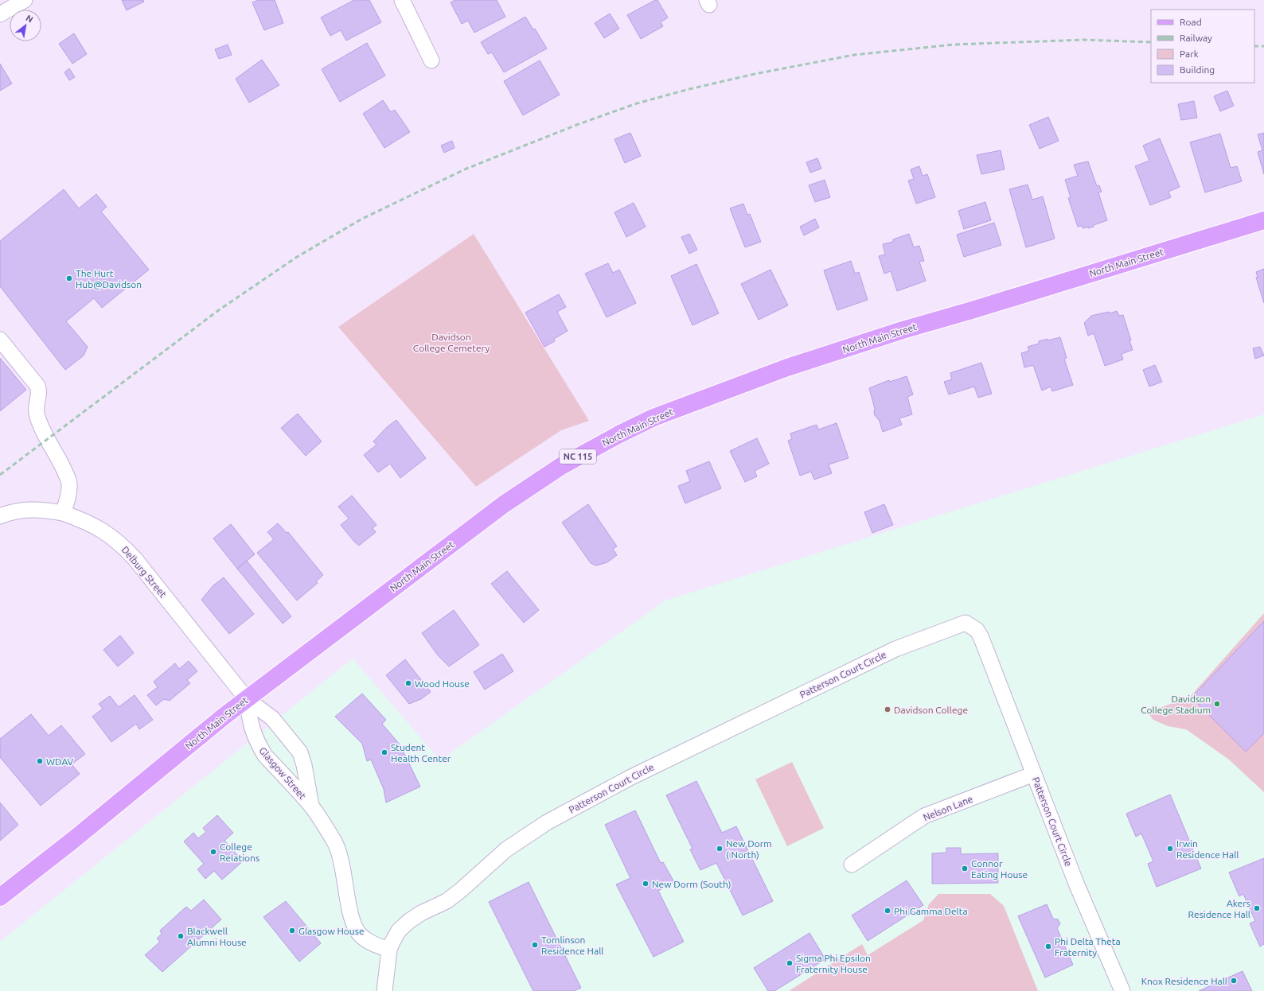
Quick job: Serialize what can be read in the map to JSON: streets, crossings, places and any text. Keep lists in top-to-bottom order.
{
  "streets": {
    "main road": ["North Main Street", "NC 115"],
    "street": [
      "Delburg Street",
      "Patterson Court Circle",
      "Glasgow Street",
      "Nelson Lane"
    ]
  },
  "crossings": [
    ["North Main Street", "Delburg Street"],
    ["North Main Street", "Glasgow Street"],
    ["Delburg Street", "Glasgow Street"],
    ["Patterson Court Circle", "Glasgow Street"],
    ["Patterson Court Circle", "Nelson Lane"]
  ],
  "parks": ["Davidson College Cemetery"],
  "places": [
    "The Hurt Hub@Davidson",
    "Wood House",
    "Davidson College Stadium",
    "Davidson College",
    "Student Health Center",
    "WDAV",
    "New Dorm ( North)",
    "Irwin Residence Hall",
    "College Relations",
    "Connor Eating House",
    "New Dorm (South)",
    "Akers Residence Hall",
    "Phi Gamma Delta",
    "Glasgow House",
    "Blackwell Alumni House",
    "Tomlinson Residence Hall",
    "Phi Delta Theta Fraternity",
    "Sigma Phi Epsilon Fraternity House",
    "Knox Residence Hall"
  ],
  "legend": [
    "Road",
    "Railway",
    "Park",
    "Building"
  ],
  "north": "top right"
}
